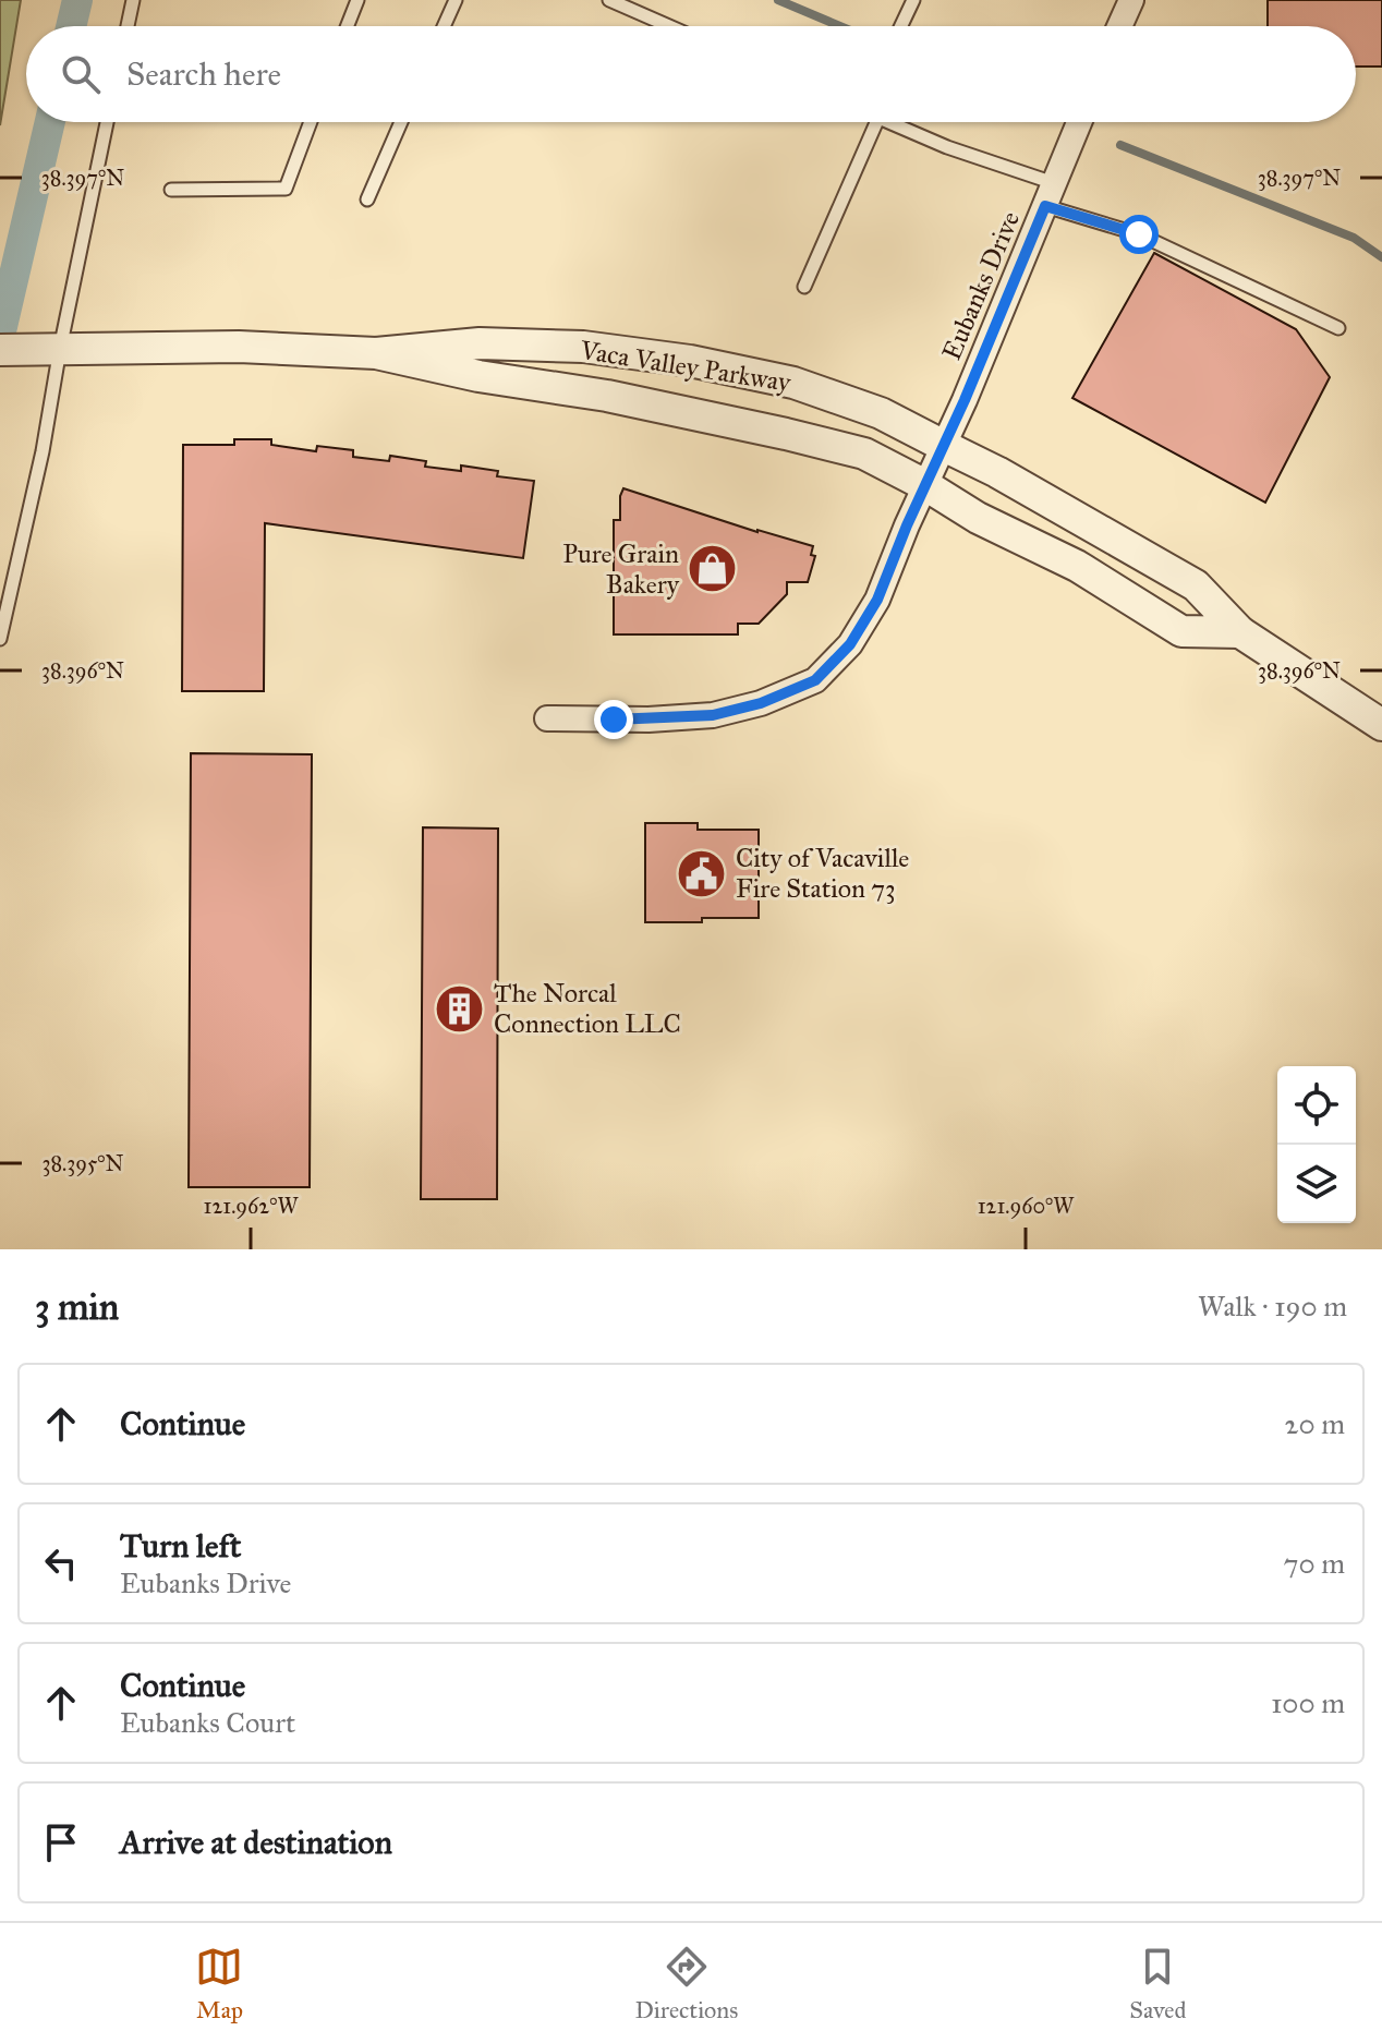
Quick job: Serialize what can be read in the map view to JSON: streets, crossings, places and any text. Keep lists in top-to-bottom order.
{
  "streets": {
    "street": ["Eubanks Drive", "Vaca Valley Parkway"]
  },
  "crossings": [
    ["Eubanks Drive", "Vaca Valley Parkway"]
  ],
  "places": {
    "shop": ["Pure Grain Bakery"],
    "public building": ["City of Vacaville Fire Station 73"],
    "building": ["The Norcal Connection LLC"]
  },
  "page": {
    "search": "Search here",
    "heading": ["3 min", "Walk · 190 m"],
    "list": [
      ["Continue", "20 m"],
      ["Turn left", "Eubanks Drive", "70 m"],
      ["Continue", "Eubanks Court", "100 m"],
      "Arrive at destination"
    ],
    "nav": ["Map", "Directions", "Saved"]
  },
  "coordinates": [
    "38.397°N",
    "38.396°N",
    "38.395°N",
    "121.962°W",
    "121.960°W"
  ]
}
